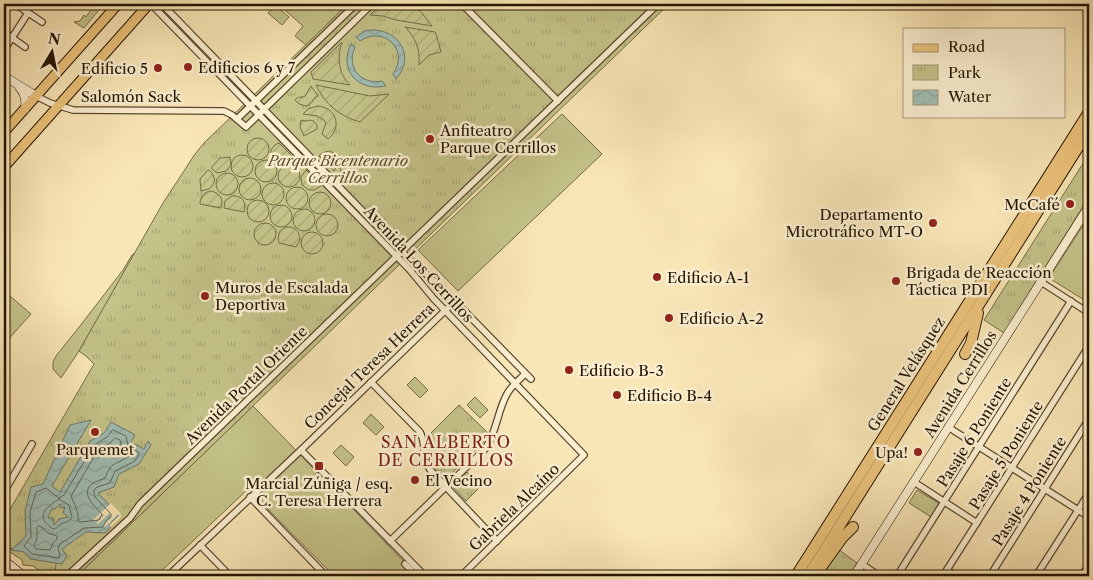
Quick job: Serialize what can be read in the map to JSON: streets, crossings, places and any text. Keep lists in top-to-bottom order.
{
  "streets": {
    "highway": ["General Velásquez"],
    "main road": ["Salomón Sack", "Avenida Cerrillos"],
    "street": [
      "Avenida Los Cerrillos",
      "Concejal Teresa Herrera",
      "Avenida Portal Oriente",
      "Pasaje 6 Poniente",
      "Pasaje 5 Poniente",
      "Pasaje 4 Poniente",
      "Gabriela Alcaíno"
    ]
  },
  "crossings": [
    ["Salomón Sack", "Avenida Los Cerrillos"],
    ["Avenida Los Cerrillos", "Concejal Teresa Herrera"],
    ["Avenida Los Cerrillos", "Avenida Portal Oriente"],
    ["Avenida Los Cerrillos", "Gabriela Alcaíno"]
  ],
  "districts": ["SAN ALBERTO DE CERRILLOS"],
  "parks": ["Parque Bicentenario Cerrillos"],
  "places": {
    "other": [
      "Edificios 6 y 7",
      "Edificio 5",
      "Anfiteatro Parque Cerrillos",
      "McCafé",
      "Departamento Microtráfico MT-O",
      "Edificio A-1",
      "Brigada de Reacción Táctica PDI",
      "Muros de Escalada Deportiva",
      "Edificio A-2",
      "Edificio B-3",
      "Edificio B-4",
      "Parquemet",
      "Upa!",
      "El Vecino"
    ],
    "transit": ["Marcial Zúñiga / esq. C. Teresa Herrera"]
  },
  "legend": ["Road", "Park", "Water"],
  "north": "top"
}
